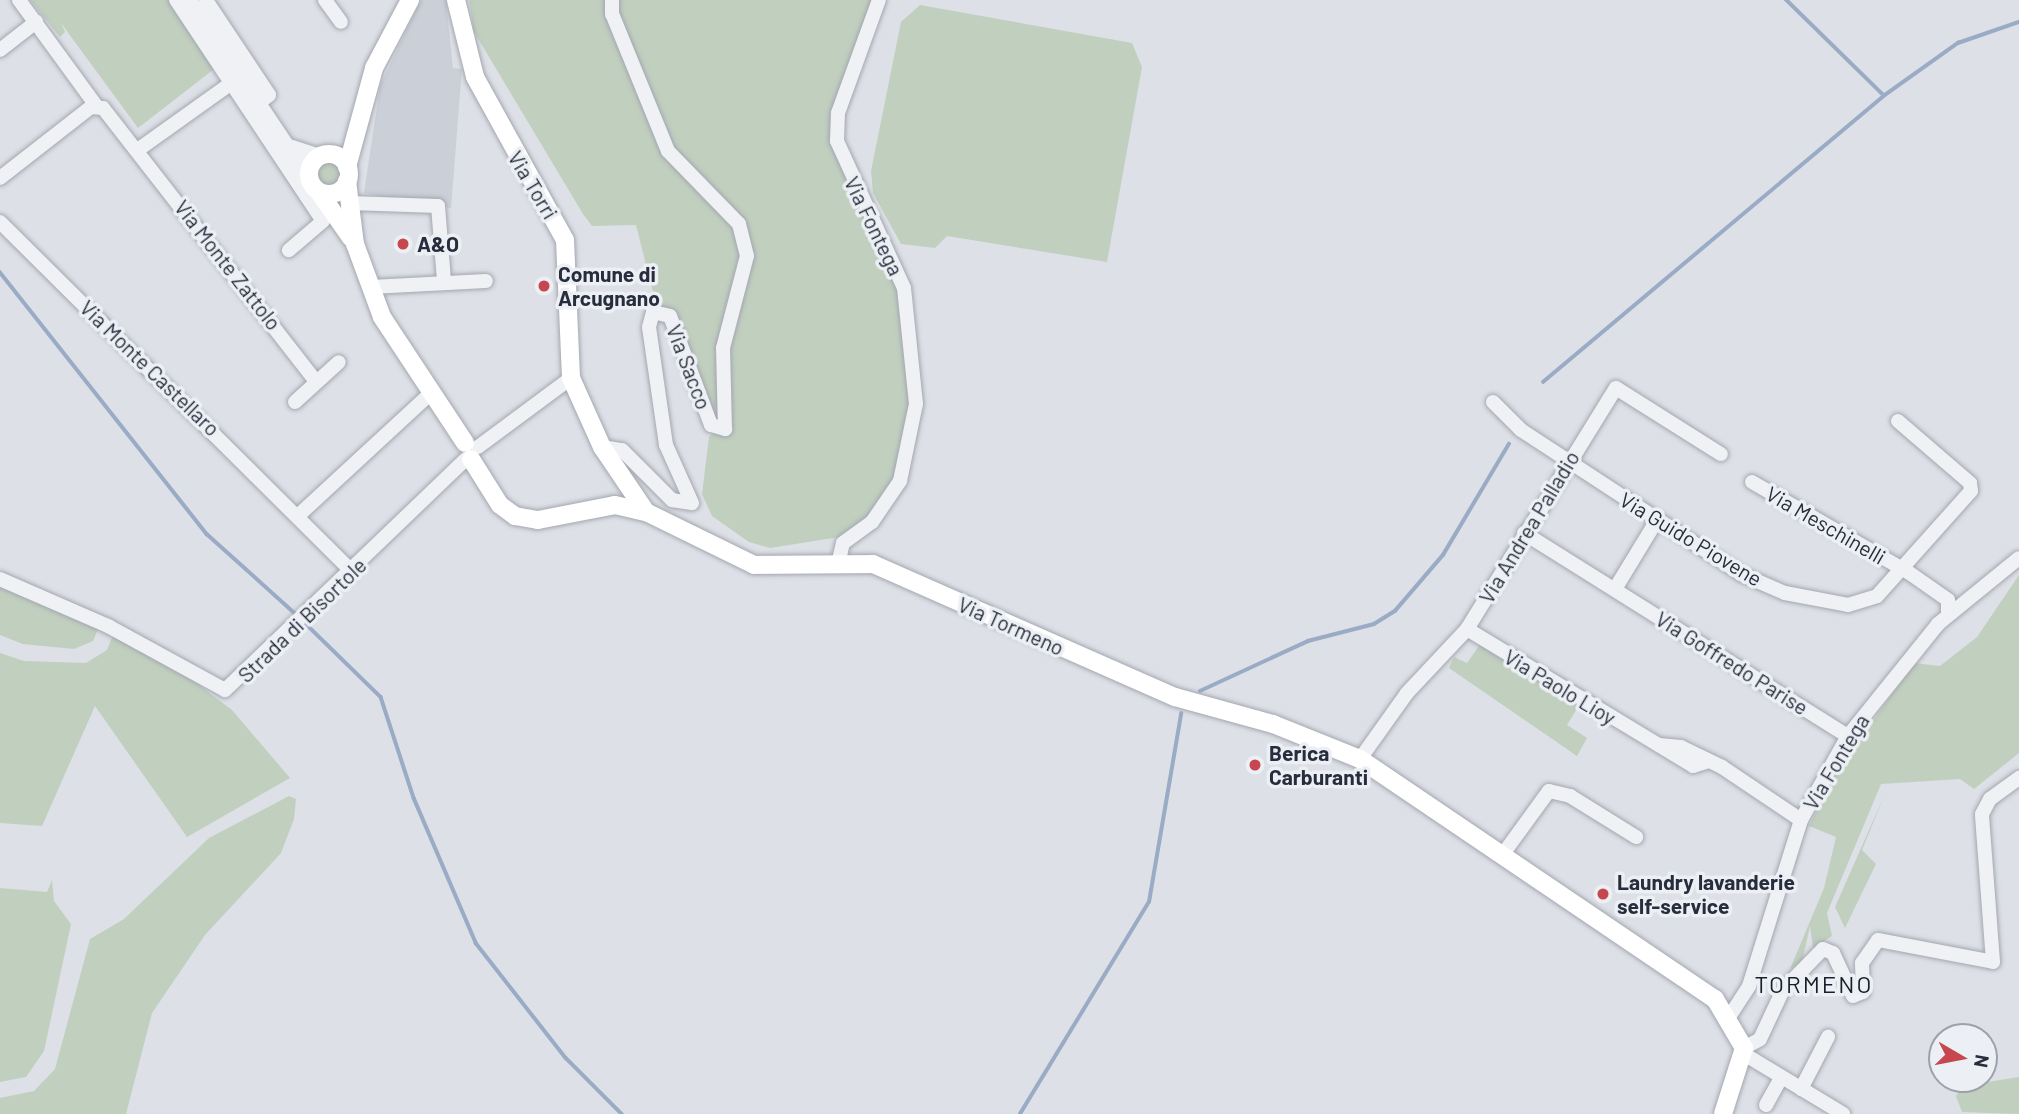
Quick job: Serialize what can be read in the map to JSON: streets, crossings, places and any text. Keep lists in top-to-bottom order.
{
  "streets": {
    "main road": ["Via Torri", "Via Tormeno"],
    "street": [
      "Via Fontega",
      "Via Monte Zattolo",
      "Via Sacco",
      "Via Monte Castellaro",
      "Via Meschinelli",
      "Via Andrea Palladio",
      "Via Guido Piovene",
      "Strada di Bisortole",
      "Via Goffredo Parise",
      "Via Paolo Lioy"
    ]
  },
  "crossings": [
    ["Via Torri", "Strada di Bisortole"],
    ["Via Torri", "Via Tormeno"],
    ["Via Fontega", "Via Meschinelli"],
    ["Via Fontega", "Via Tormeno"],
    ["Via Fontega", "Via Goffredo Parise"],
    ["Via Fontega", "Via Paolo Lioy"],
    ["Via Sacco", "Via Tormeno"],
    ["Via Monte Castellaro", "Strada di Bisortole"],
    ["Via Meschinelli", "Via Guido Piovene"],
    ["Via Andrea Palladio", "Via Guido Piovene"],
    ["Via Andrea Palladio", "Via Tormeno"],
    ["Via Andrea Palladio", "Via Goffredo Parise"],
    ["Via Andrea Palladio", "Via Paolo Lioy"],
    ["Strada di Bisortole", "Via Tormeno"]
  ],
  "districts": ["TORMENO"],
  "places": [
    "A&O",
    "Comune di Arcugnano",
    "Berica Carburanti",
    "Laundry lavanderie self-service"
  ],
  "north": "right"
}
